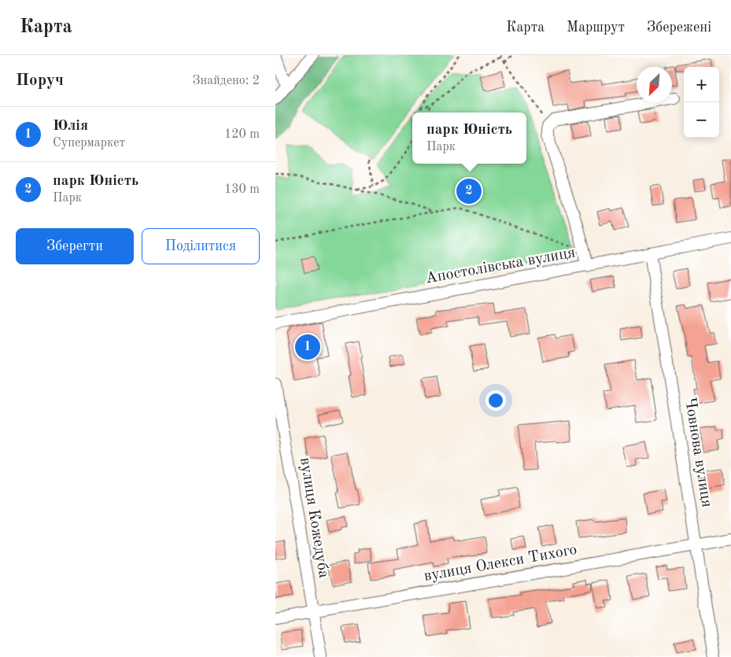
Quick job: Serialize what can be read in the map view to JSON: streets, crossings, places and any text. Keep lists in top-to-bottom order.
{
  "streets": {
    "street": [
      "Апостолівська вулиця",
      "Човнова вулиця",
      "вулиця Кожедуба",
      "вулиця Олекси Тихого"
    ]
  },
  "crossings": [
    ["Апостолівська вулиця", "Човнова вулиця"],
    ["Човнова вулиця", "вулиця Олекси Тихого"],
    ["вулиця Кожедуба", "вулиця Олекси Тихого"]
  ],
  "north": "bottom left",
  "page": {
    "header": "Карта",
    "nav": ["Карта", "Маршрут", "Збережені"],
    "heading": ["Поруч", "Знайдено: 2"],
    "map_buttons": ["+", "−"],
    "list": [
      {
        "mark": "1",
        "name": "Юлія",
        "note": "Супермаркет",
        "value": "120 m"
      },
      {
        "mark": "2",
        "name": "парк Юність",
        "note": "Парк",
        "value": "130 m"
      }
    ],
    "popup": ["парк Юність", "Парк"],
    "pins": ["2", "1"],
    "buttons": ["Зберегти", "Поділитися"]
  }
}
